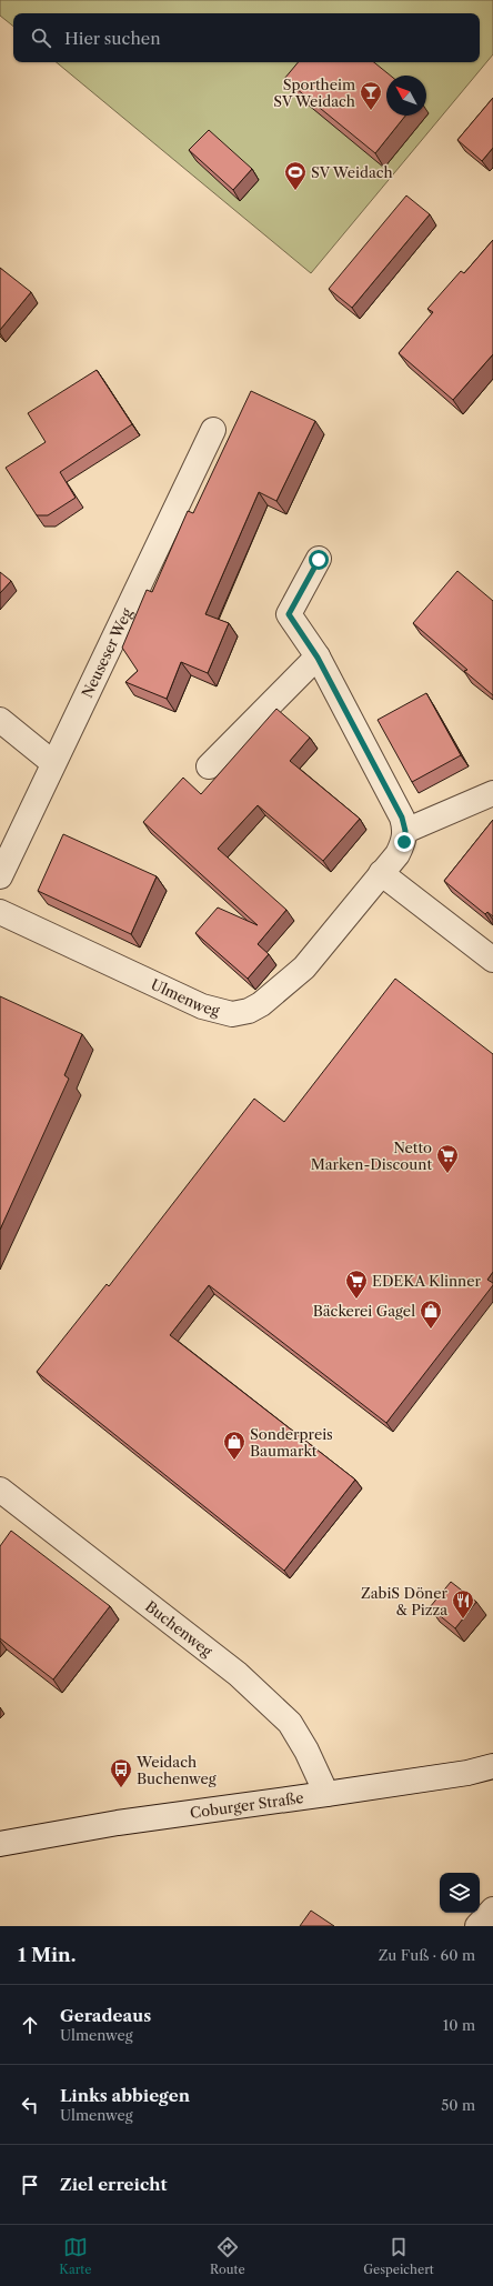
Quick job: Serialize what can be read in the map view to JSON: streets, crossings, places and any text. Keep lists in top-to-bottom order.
{
  "streets": {
    "street": [
      "Neuseser Weg",
      "Ulmenweg",
      "Buchenweg",
      "Coburger Straße"
    ]
  },
  "crossings": [
    ["Buchenweg", "Coburger Straße"]
  ],
  "places": {
    "bar": ["Sportheim SV Weidach"],
    "sports": ["SV Weidach"],
    "supermarket": ["Netto Marken-Discount", "EDEKA Klinner"],
    "shop": ["Bäckerei Gagel", "Sonderpreis Baumarkt"],
    "restaurant": ["ZabiS Döner & Pizza"],
    "bus stop": ["Weidach Buchenweg"]
  },
  "north": "top left",
  "page": {
    "search": "Hier suchen",
    "heading": ["1 Min.", "Zu Fuß · 60 m"],
    "list": [
      ["Geradeaus", "Ulmenweg", "10 m"],
      ["Links abbiegen", "Ulmenweg", "50 m"],
      "Ziel erreicht"
    ],
    "nav": ["Karte", "Route", "Gespeichert"]
  }
}
